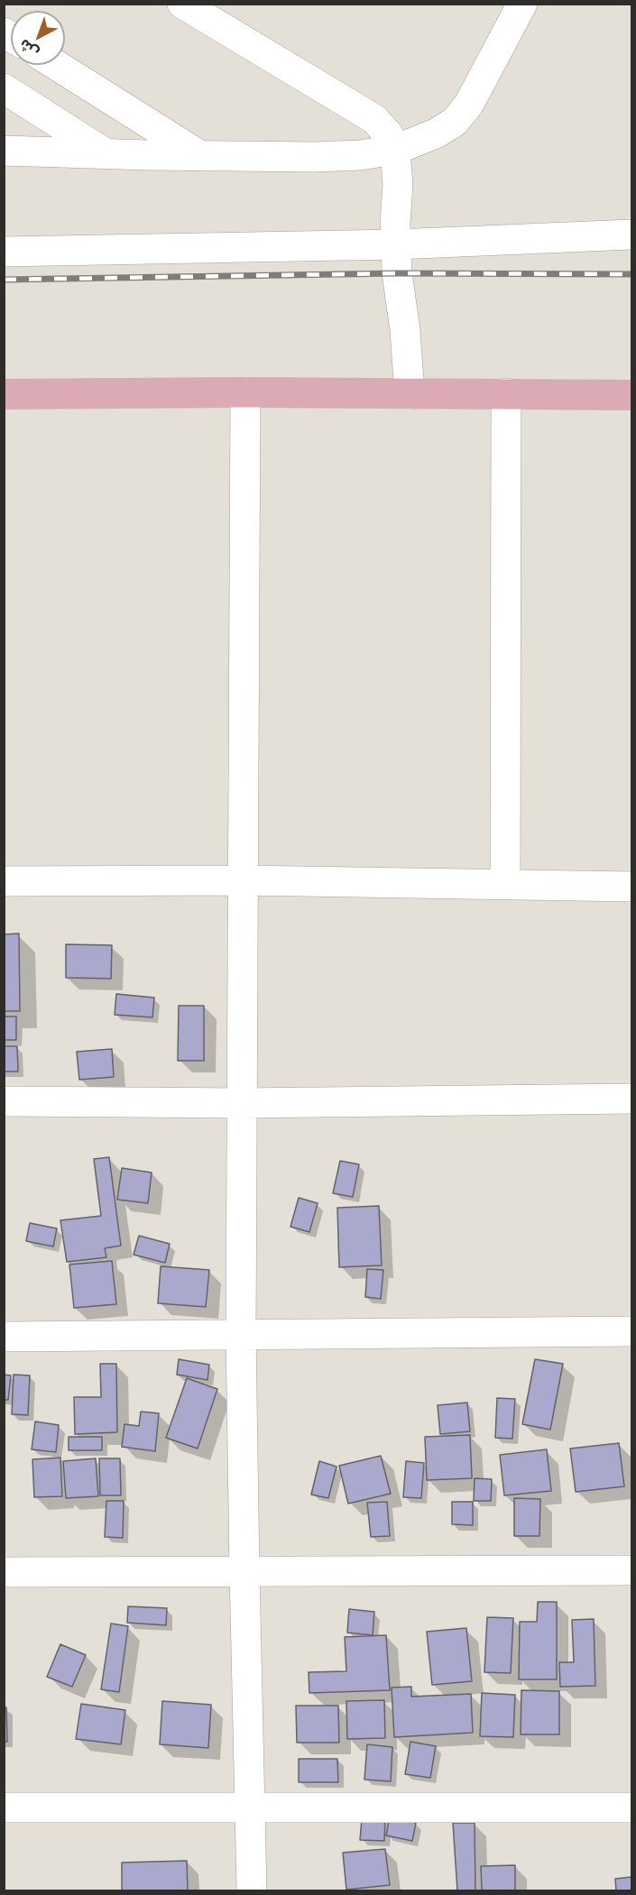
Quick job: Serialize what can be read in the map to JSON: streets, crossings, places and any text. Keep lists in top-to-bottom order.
{
  "north": "bottom left"
}
